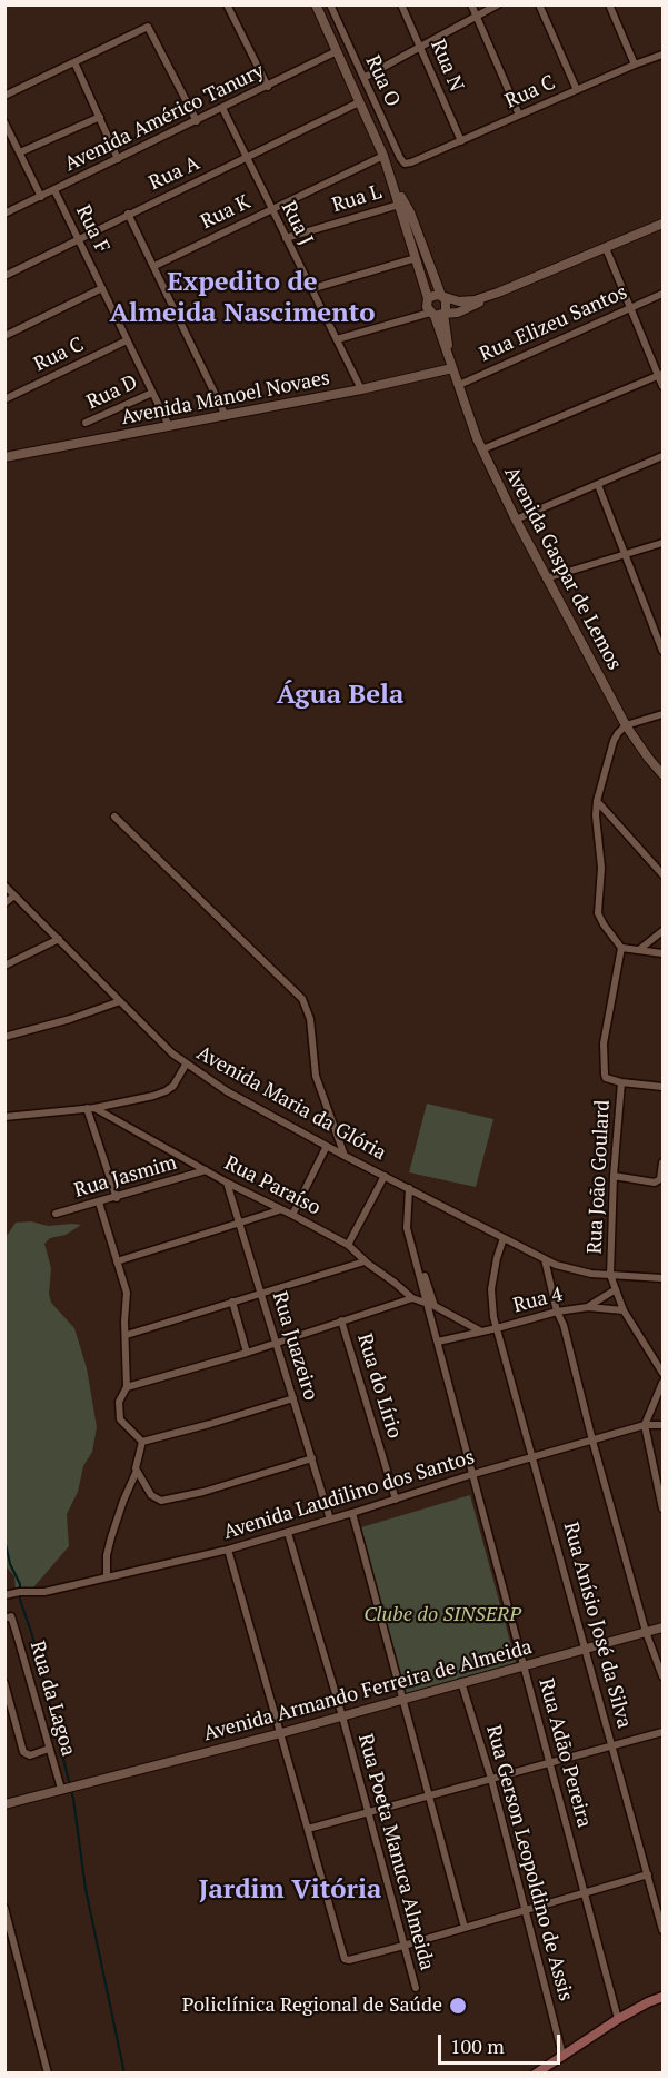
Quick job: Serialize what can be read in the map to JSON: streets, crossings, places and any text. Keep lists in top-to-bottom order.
{
  "streets": {
    "street": [
      "Rua N",
      "Rua O",
      "Rua C",
      "Avenida Américo Tanury",
      "Rua A",
      "Rua L",
      "Rua K",
      "Rua J",
      "Rua F",
      "Rua Elizeu Santos",
      "Rua D",
      "Avenida Manoel Novaes",
      "Avenida Gaspar de Lemos",
      "Avenida Maria da Glória",
      "Rua Jasmim",
      "Rua João Goulard",
      "Rua Paraíso",
      "Rua 4",
      "Rua Juazeiro",
      "Rua do Lírio",
      "Avenida Laudilino dos Santos",
      "Rua Anísio José da Silva",
      "Avenida Armando Ferreira de Almeida",
      "Rua da Lagoa",
      "Rua Adão Pereira",
      "Rua Poeta Manuca Almeida",
      "Rua Gerson Leopoldino de Assis"
    ]
  },
  "crossings": [
    ["Rua N", "Rua C"],
    ["Rua O", "Rua C"],
    ["Rua C", "Rua F"],
    ["Avenida Américo Tanury", "Rua J"],
    ["Avenida Américo Tanury", "Rua F"],
    ["Rua A", "Rua J"],
    ["Rua A", "Rua F"],
    ["Rua L", "Rua J"],
    ["Rua K", "Rua J"],
    ["Rua J", "Avenida Manoel Novaes"],
    ["Rua F", "Rua D"],
    ["Rua F", "Avenida Manoel Novaes"],
    ["Rua Elizeu Santos", "Avenida Gaspar de Lemos"],
    ["Avenida Manoel Novaes", "Avenida Gaspar de Lemos"],
    ["Avenida Maria da Glória", "Rua João Goulard"],
    ["Avenida Maria da Glória", "Rua Anísio José da Silva"],
    ["Avenida Maria da Glória", "Rua Adão Pereira"],
    ["Rua Jasmim", "Rua Paraíso"],
    ["Rua Paraíso", "Rua Juazeiro"],
    ["Rua Paraíso", "Rua Adão Pereira"],
    ["Rua 4", "Rua Anísio José da Silva"],
    ["Rua Juazeiro", "Avenida Laudilino dos Santos"],
    ["Rua do Lírio", "Avenida Laudilino dos Santos"],
    ["Avenida Laudilino dos Santos", "Rua Anísio José da Silva"],
    ["Avenida Laudilino dos Santos", "Rua Adão Pereira"],
    ["Avenida Laudilino dos Santos", "Rua Poeta Manuca Almeida"],
    ["Rua Anísio José da Silva", "Avenida Armando Ferreira de Almeida"],
    ["Avenida Armando Ferreira de Almeida", "Rua da Lagoa"],
    ["Avenida Armando Ferreira de Almeida", "Rua Adão Pereira"],
    ["Avenida Armando Ferreira de Almeida", "Rua Poeta Manuca Almeida"],
    ["Avenida Armando Ferreira de Almeida", "Rua Gerson Leopoldino de Assis"]
  ],
  "districts": ["Expedito de Almeida Nascimento", "Água Bela", "Jardim Vitória"],
  "parks": ["Clube do SINSERP"],
  "places": ["Policlínica Regional de Saúde"],
  "scale_bar": "100 m"
}
